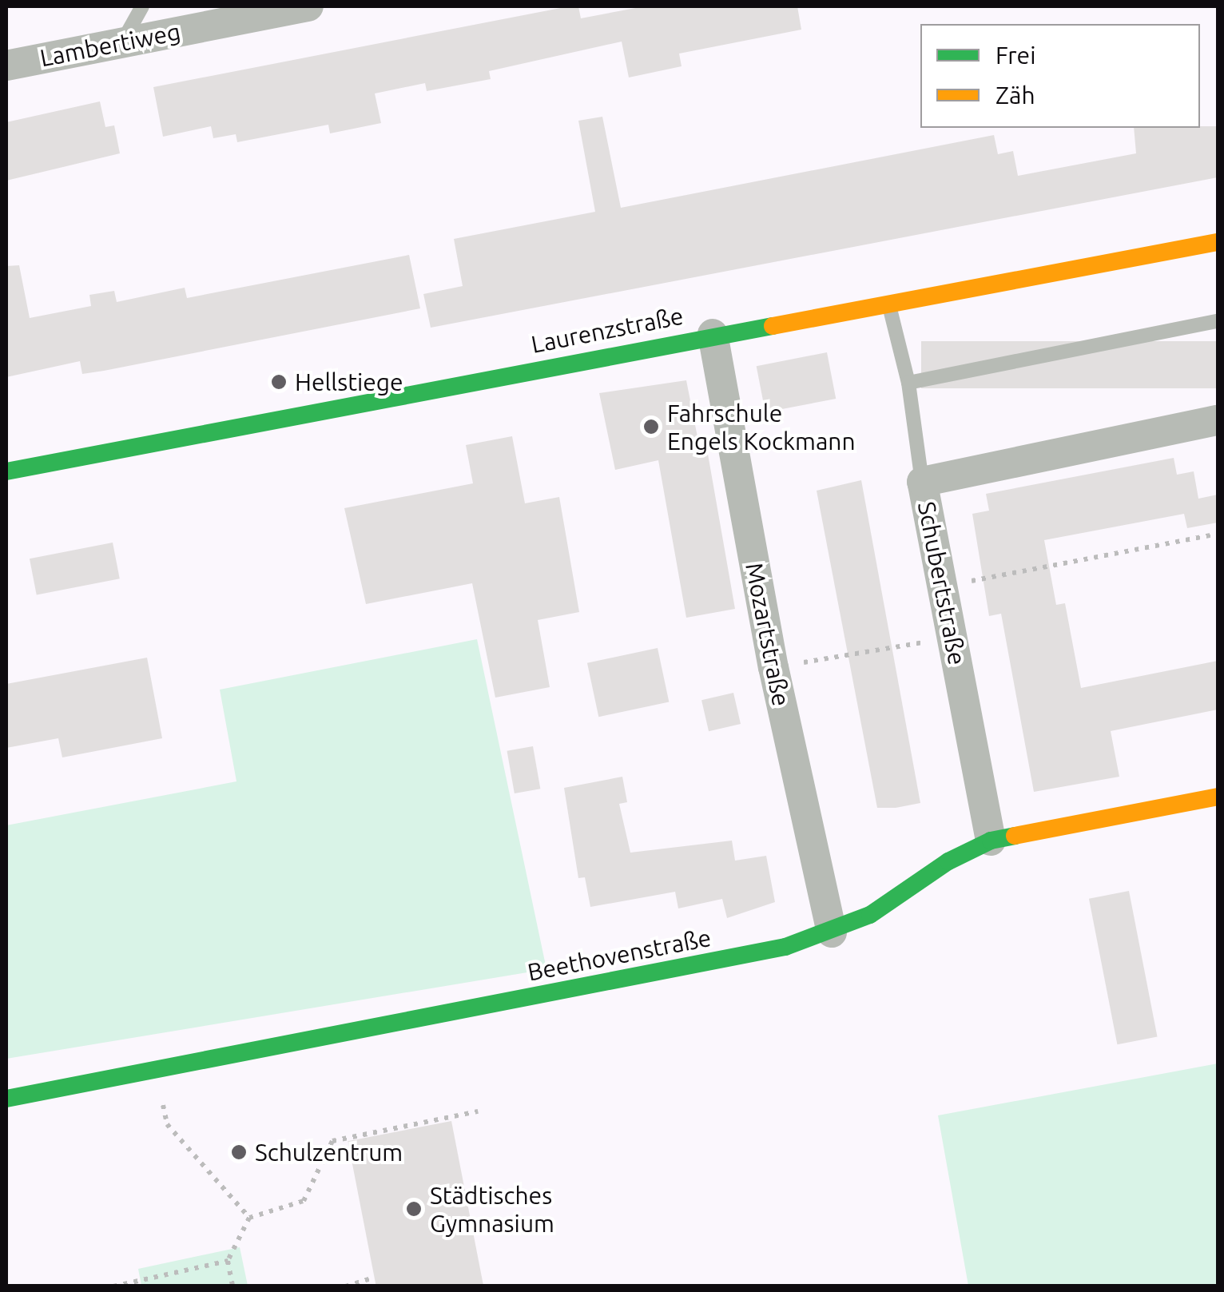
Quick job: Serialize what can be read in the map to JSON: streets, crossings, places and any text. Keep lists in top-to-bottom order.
{
  "streets": {
    "street": [
      "Lambertiweg",
      "Laurenzstraße",
      "Schubertstraße",
      "Mozartstraße",
      "Beethovenstraße"
    ]
  },
  "crossings": [
    ["Laurenzstraße", "Mozartstraße"],
    ["Schubertstraße", "Beethovenstraße"],
    ["Mozartstraße", "Beethovenstraße"]
  ],
  "places": [
    "Hellstiege",
    "Fahrschule Engels Kockmann",
    "Schulzentrum",
    "Städtisches Gymnasium"
  ],
  "legend": ["Frei", "Zäh"]
}
